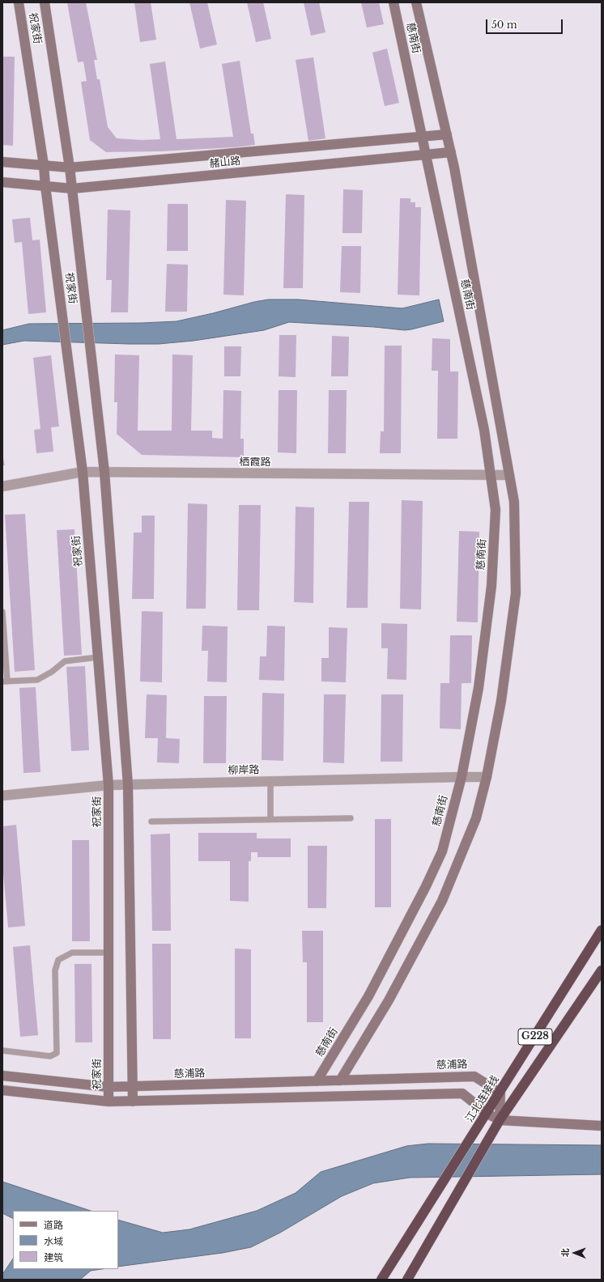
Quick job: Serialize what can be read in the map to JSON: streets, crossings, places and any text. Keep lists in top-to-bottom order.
{
  "streets": {
    "highway": ["G228", "江北连接线"],
    "street": [
      "祝家街",
      "慈南街",
      "赭山路",
      "栖霞路",
      "柳岸路",
      "慈浦路"
    ]
  },
  "crossings": [
    ["祝家街", "赭山路"],
    ["祝家街", "栖霞路"],
    ["祝家街", "柳岸路"],
    ["祝家街", "慈浦路"],
    ["慈南街", "赭山路"],
    ["慈南街", "栖霞路"],
    ["慈南街", "柳岸路"],
    ["慈南街", "慈浦路"],
    ["慈浦路", "江北连接线"]
  ],
  "legend": ["道路", "水域", "建筑"],
  "scale_bar": "50 m",
  "north": "left"
}
